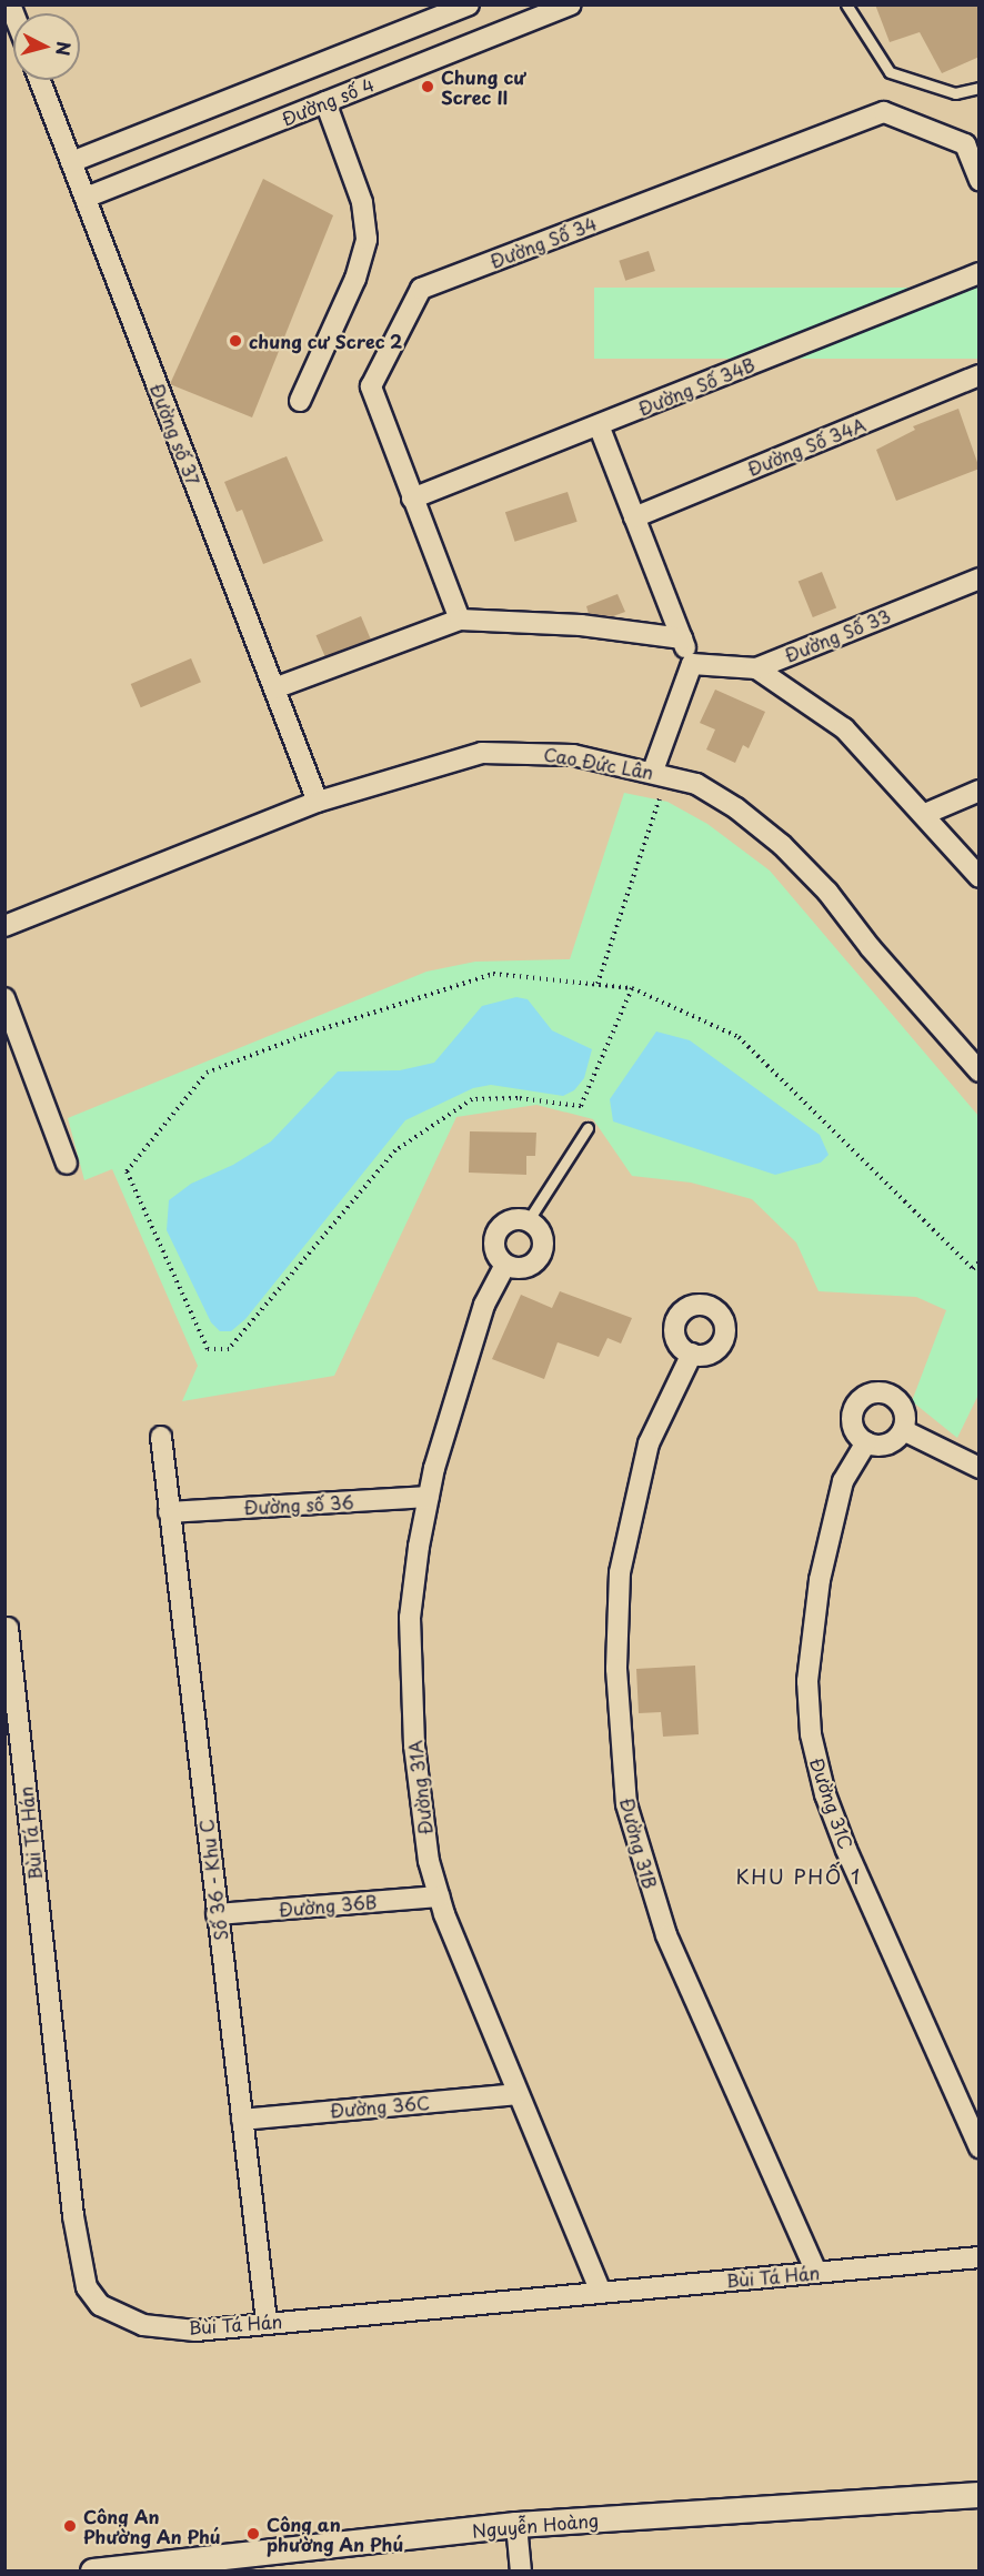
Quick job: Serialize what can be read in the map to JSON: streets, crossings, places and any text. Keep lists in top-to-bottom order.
{
  "streets": {
    "street": [
      "Đường số 4",
      "Đường Số 34",
      "Đường Số 34B",
      "Đường số 37",
      "Đường Số 34A",
      "Đường Số 33",
      "Cao Đức Lân",
      "Đường số 36",
      "Đường 31A",
      "Đường 31C",
      "Bùi Tá Hán",
      "Đường 31B",
      "Số 36 - Khu C",
      "Đường 36B",
      "Đường 36C",
      "Nguyễn Hoàng"
    ]
  },
  "crossings": [
    ["Đường số 4", "Đường số 37"],
    ["Đường Số 34", "Đường Số 34B"],
    ["Đường số 37", "Cao Đức Lân"],
    ["Đường số 36", "Đường 31A"],
    ["Đường số 36", "Số 36 - Khu C"],
    ["Đường 31A", "Bùi Tá Hán"],
    ["Đường 31A", "Đường 36B"],
    ["Đường 31A", "Đường 36C"],
    ["Bùi Tá Hán", "Đường 31B"],
    ["Bùi Tá Hán", "Số 36 - Khu C"],
    ["Số 36 - Khu C", "Đường 36B"],
    ["Số 36 - Khu C", "Đường 36C"]
  ],
  "districts": ["KHU PHỐ 1"],
  "places": [
    "Chung cư Screc II",
    "chung cư Screc 2",
    "Công An Phường An Phú",
    "Công an phường An Phú"
  ],
  "north": "right"
}
